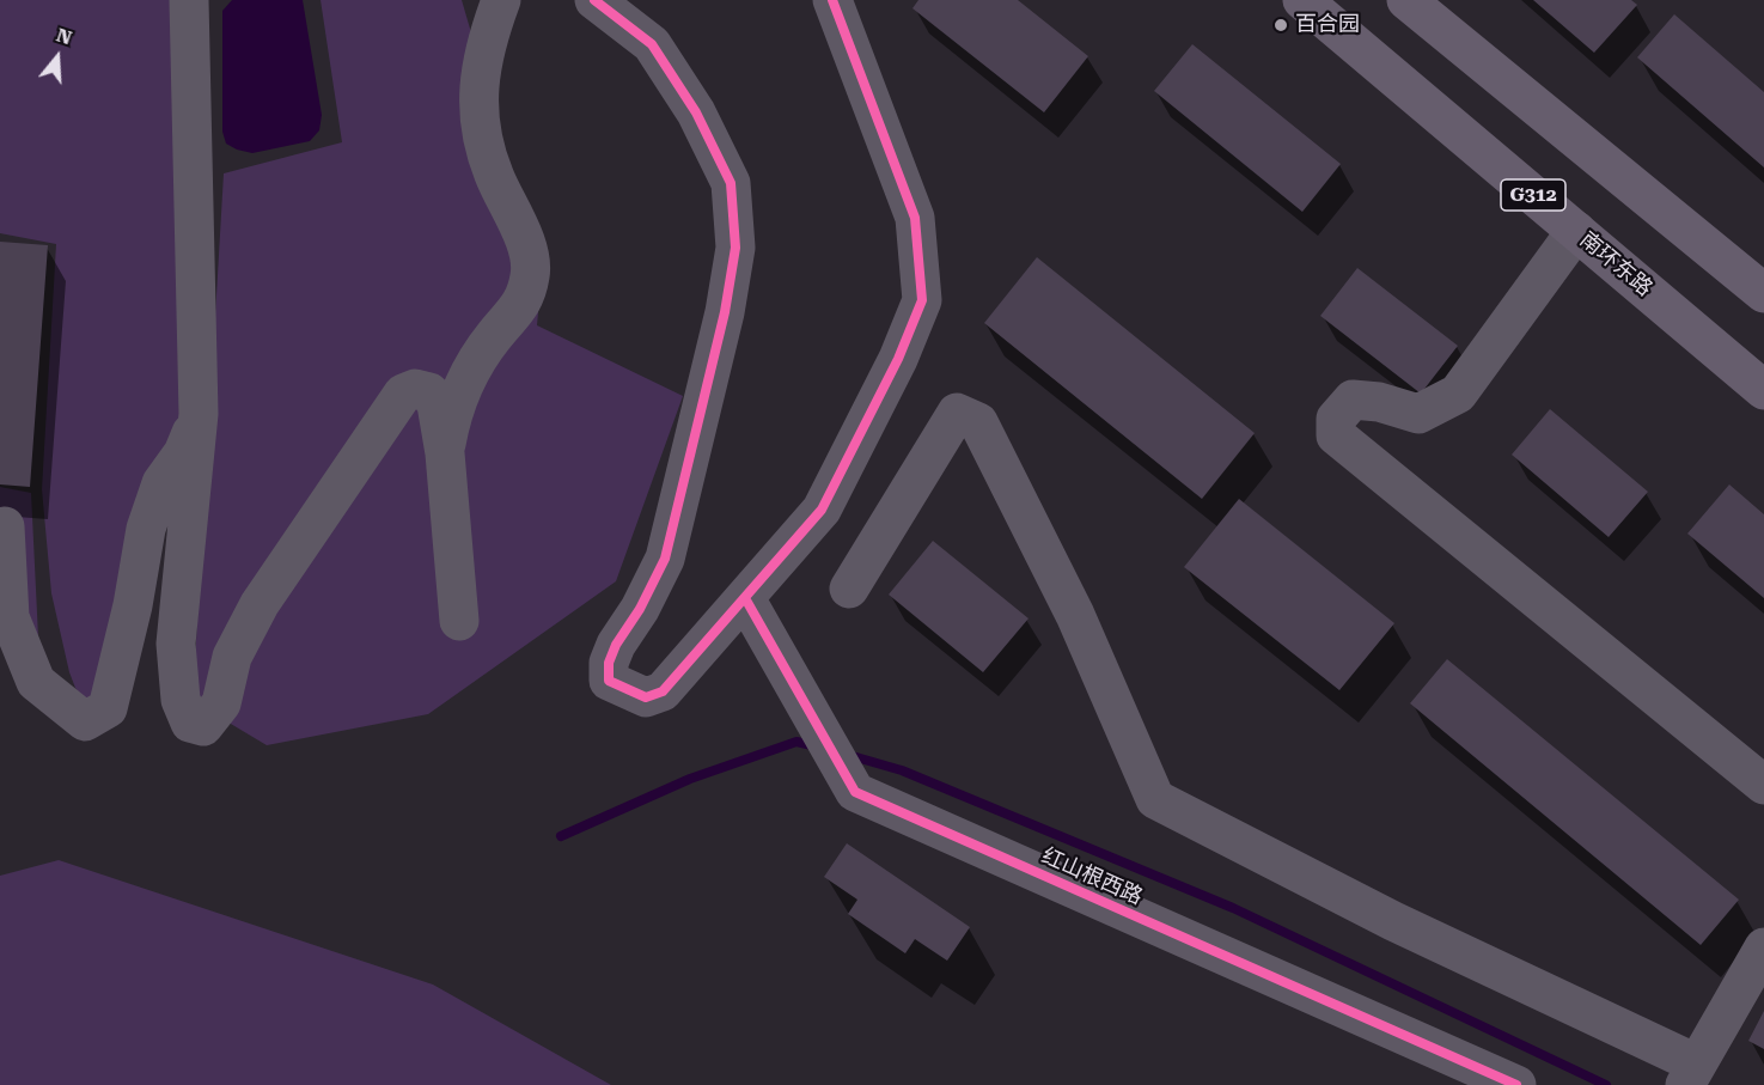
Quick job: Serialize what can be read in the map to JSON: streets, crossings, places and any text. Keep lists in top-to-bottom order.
{
  "streets": {
    "highway": ["G312", "南环东路"],
    "street": ["红山根西路"]
  },
  "places": ["百合园"],
  "north": "top"
}
